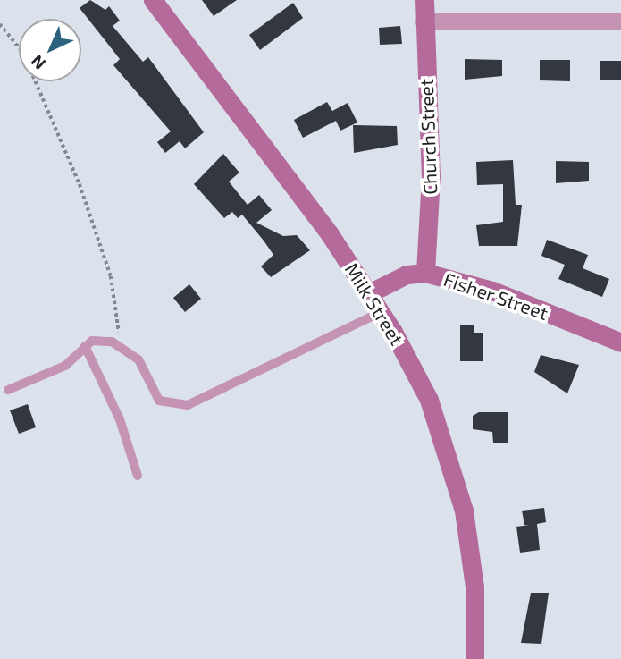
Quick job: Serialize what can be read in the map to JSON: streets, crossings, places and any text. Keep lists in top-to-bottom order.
{
  "streets": {
    "main road": ["Church Street", "Fisher Street", "Milk Street"]
  },
  "crossings": [
    ["Church Street", "Fisher Street"],
    ["Fisher Street", "Milk Street"]
  ],
  "north": "bottom left"
}
